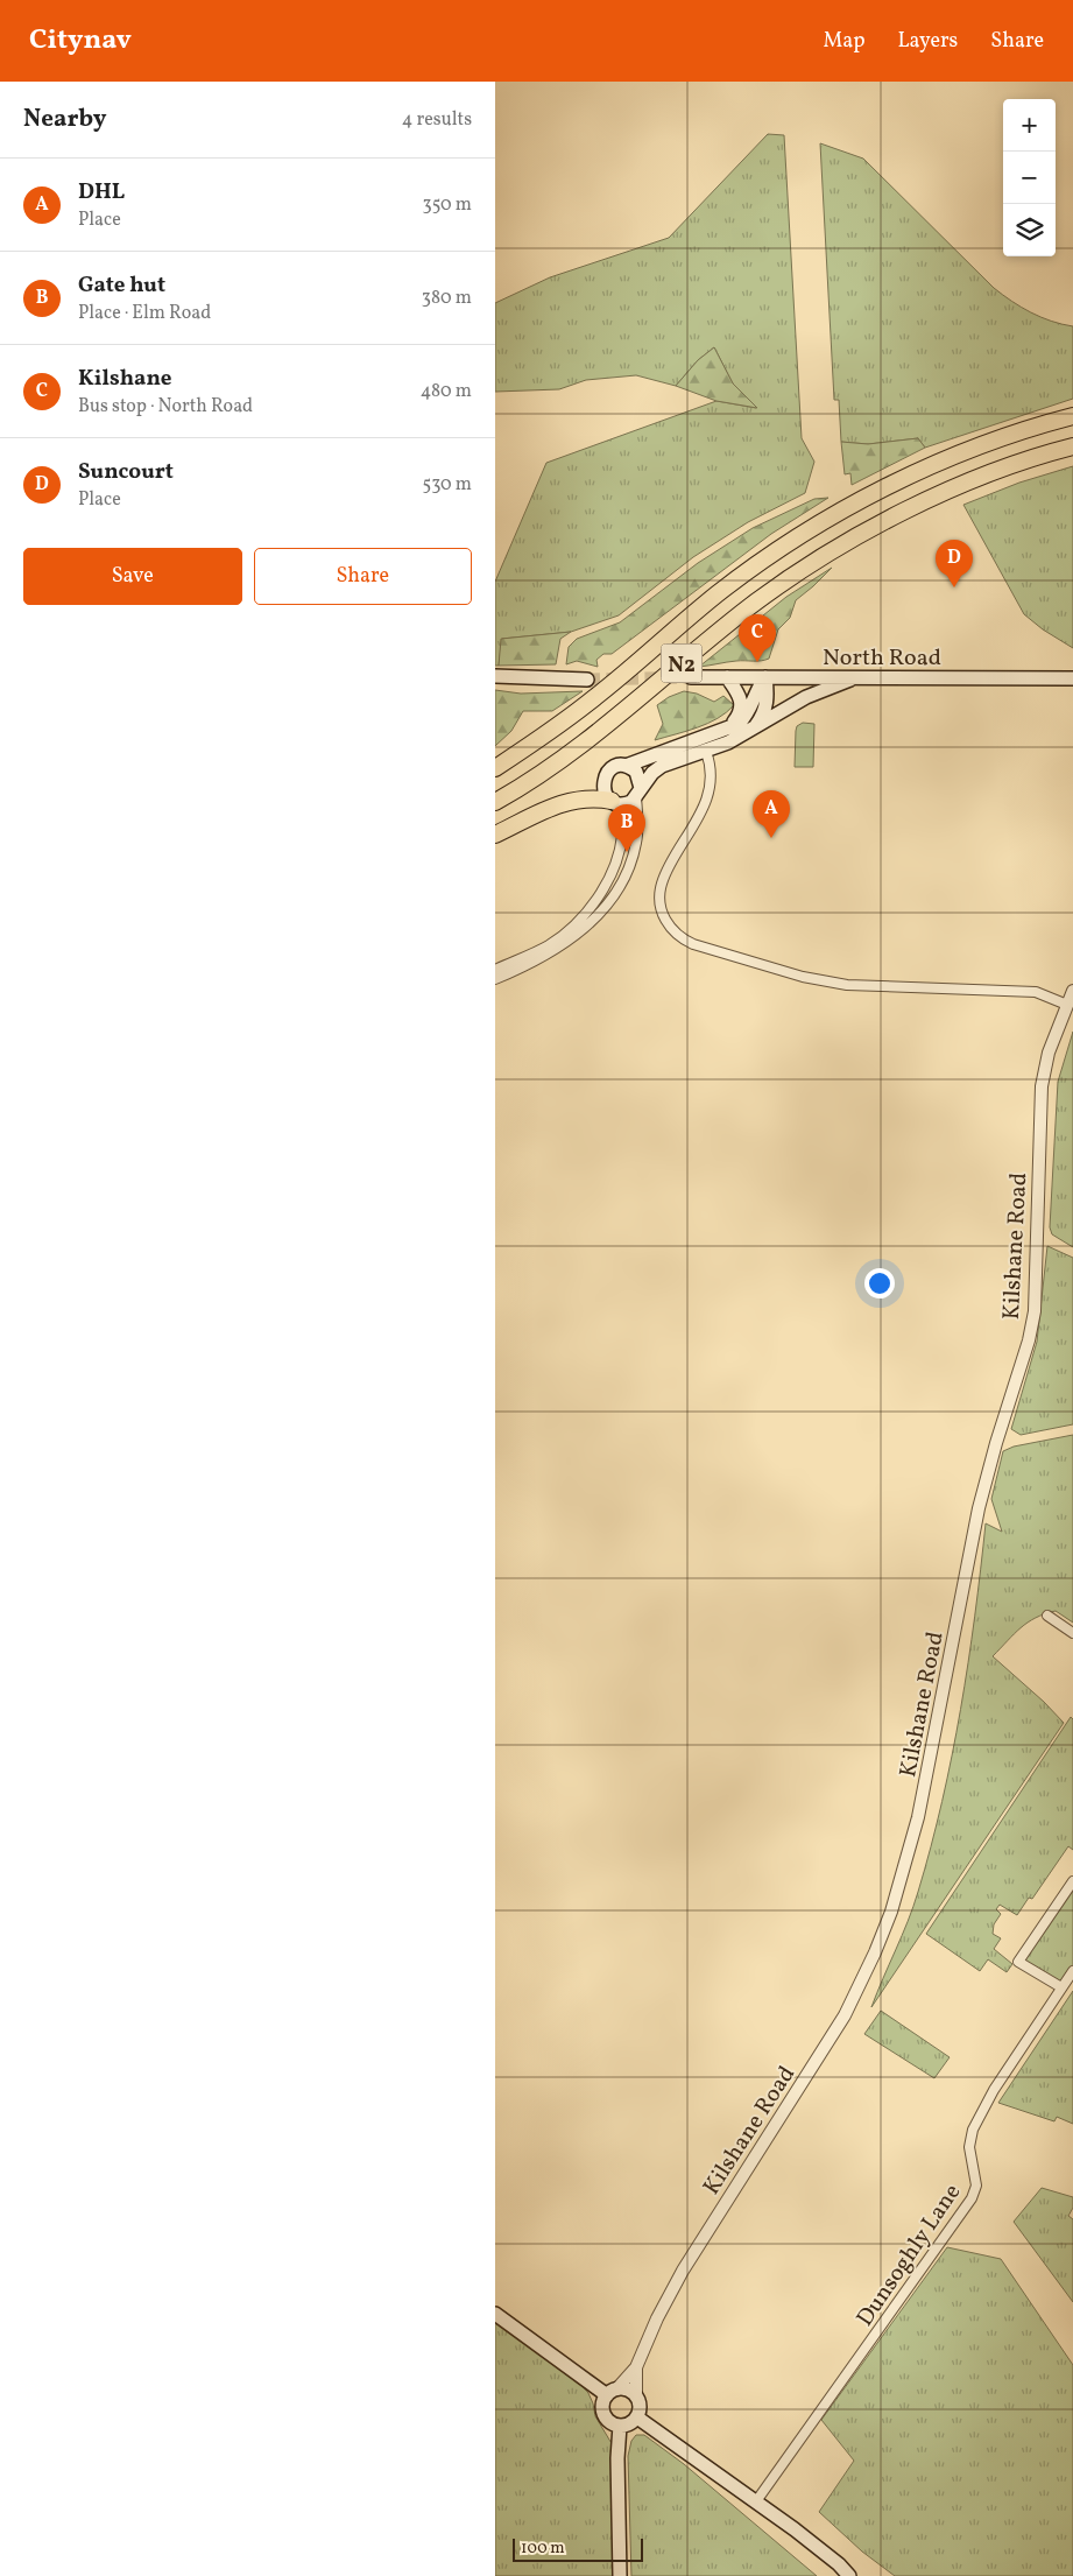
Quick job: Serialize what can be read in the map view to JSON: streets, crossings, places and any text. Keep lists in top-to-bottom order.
{
  "streets": {
    "highway": ["N2"],
    "main road": ["North Road"],
    "street": ["Kilshane Road", "Dunsoghly Lane"]
  },
  "scale_bar": "100 m",
  "page": {
    "header": "Citynav",
    "nav": ["Map", "Layers", "Share"],
    "heading": ["Nearby", "4 results"],
    "map_buttons": ["+", "−"],
    "list": [
      {
        "mark": "A",
        "name": "DHL",
        "note": "Place",
        "value": "350 m"
      },
      {
        "mark": "B",
        "name": "Gate hut",
        "note": "Place · Elm Road",
        "value": "380 m"
      },
      {
        "mark": "C",
        "name": "Kilshane",
        "note": "Bus stop · North Road",
        "value": "480 m"
      },
      {
        "mark": "D",
        "name": "Suncourt",
        "note": "Place",
        "value": "530 m"
      }
    ],
    "buttons": ["Save", "Share"],
    "pins": [
      "D",
      "C",
      "A",
      "B"
    ],
    "scale": "100 m"
  }
}
